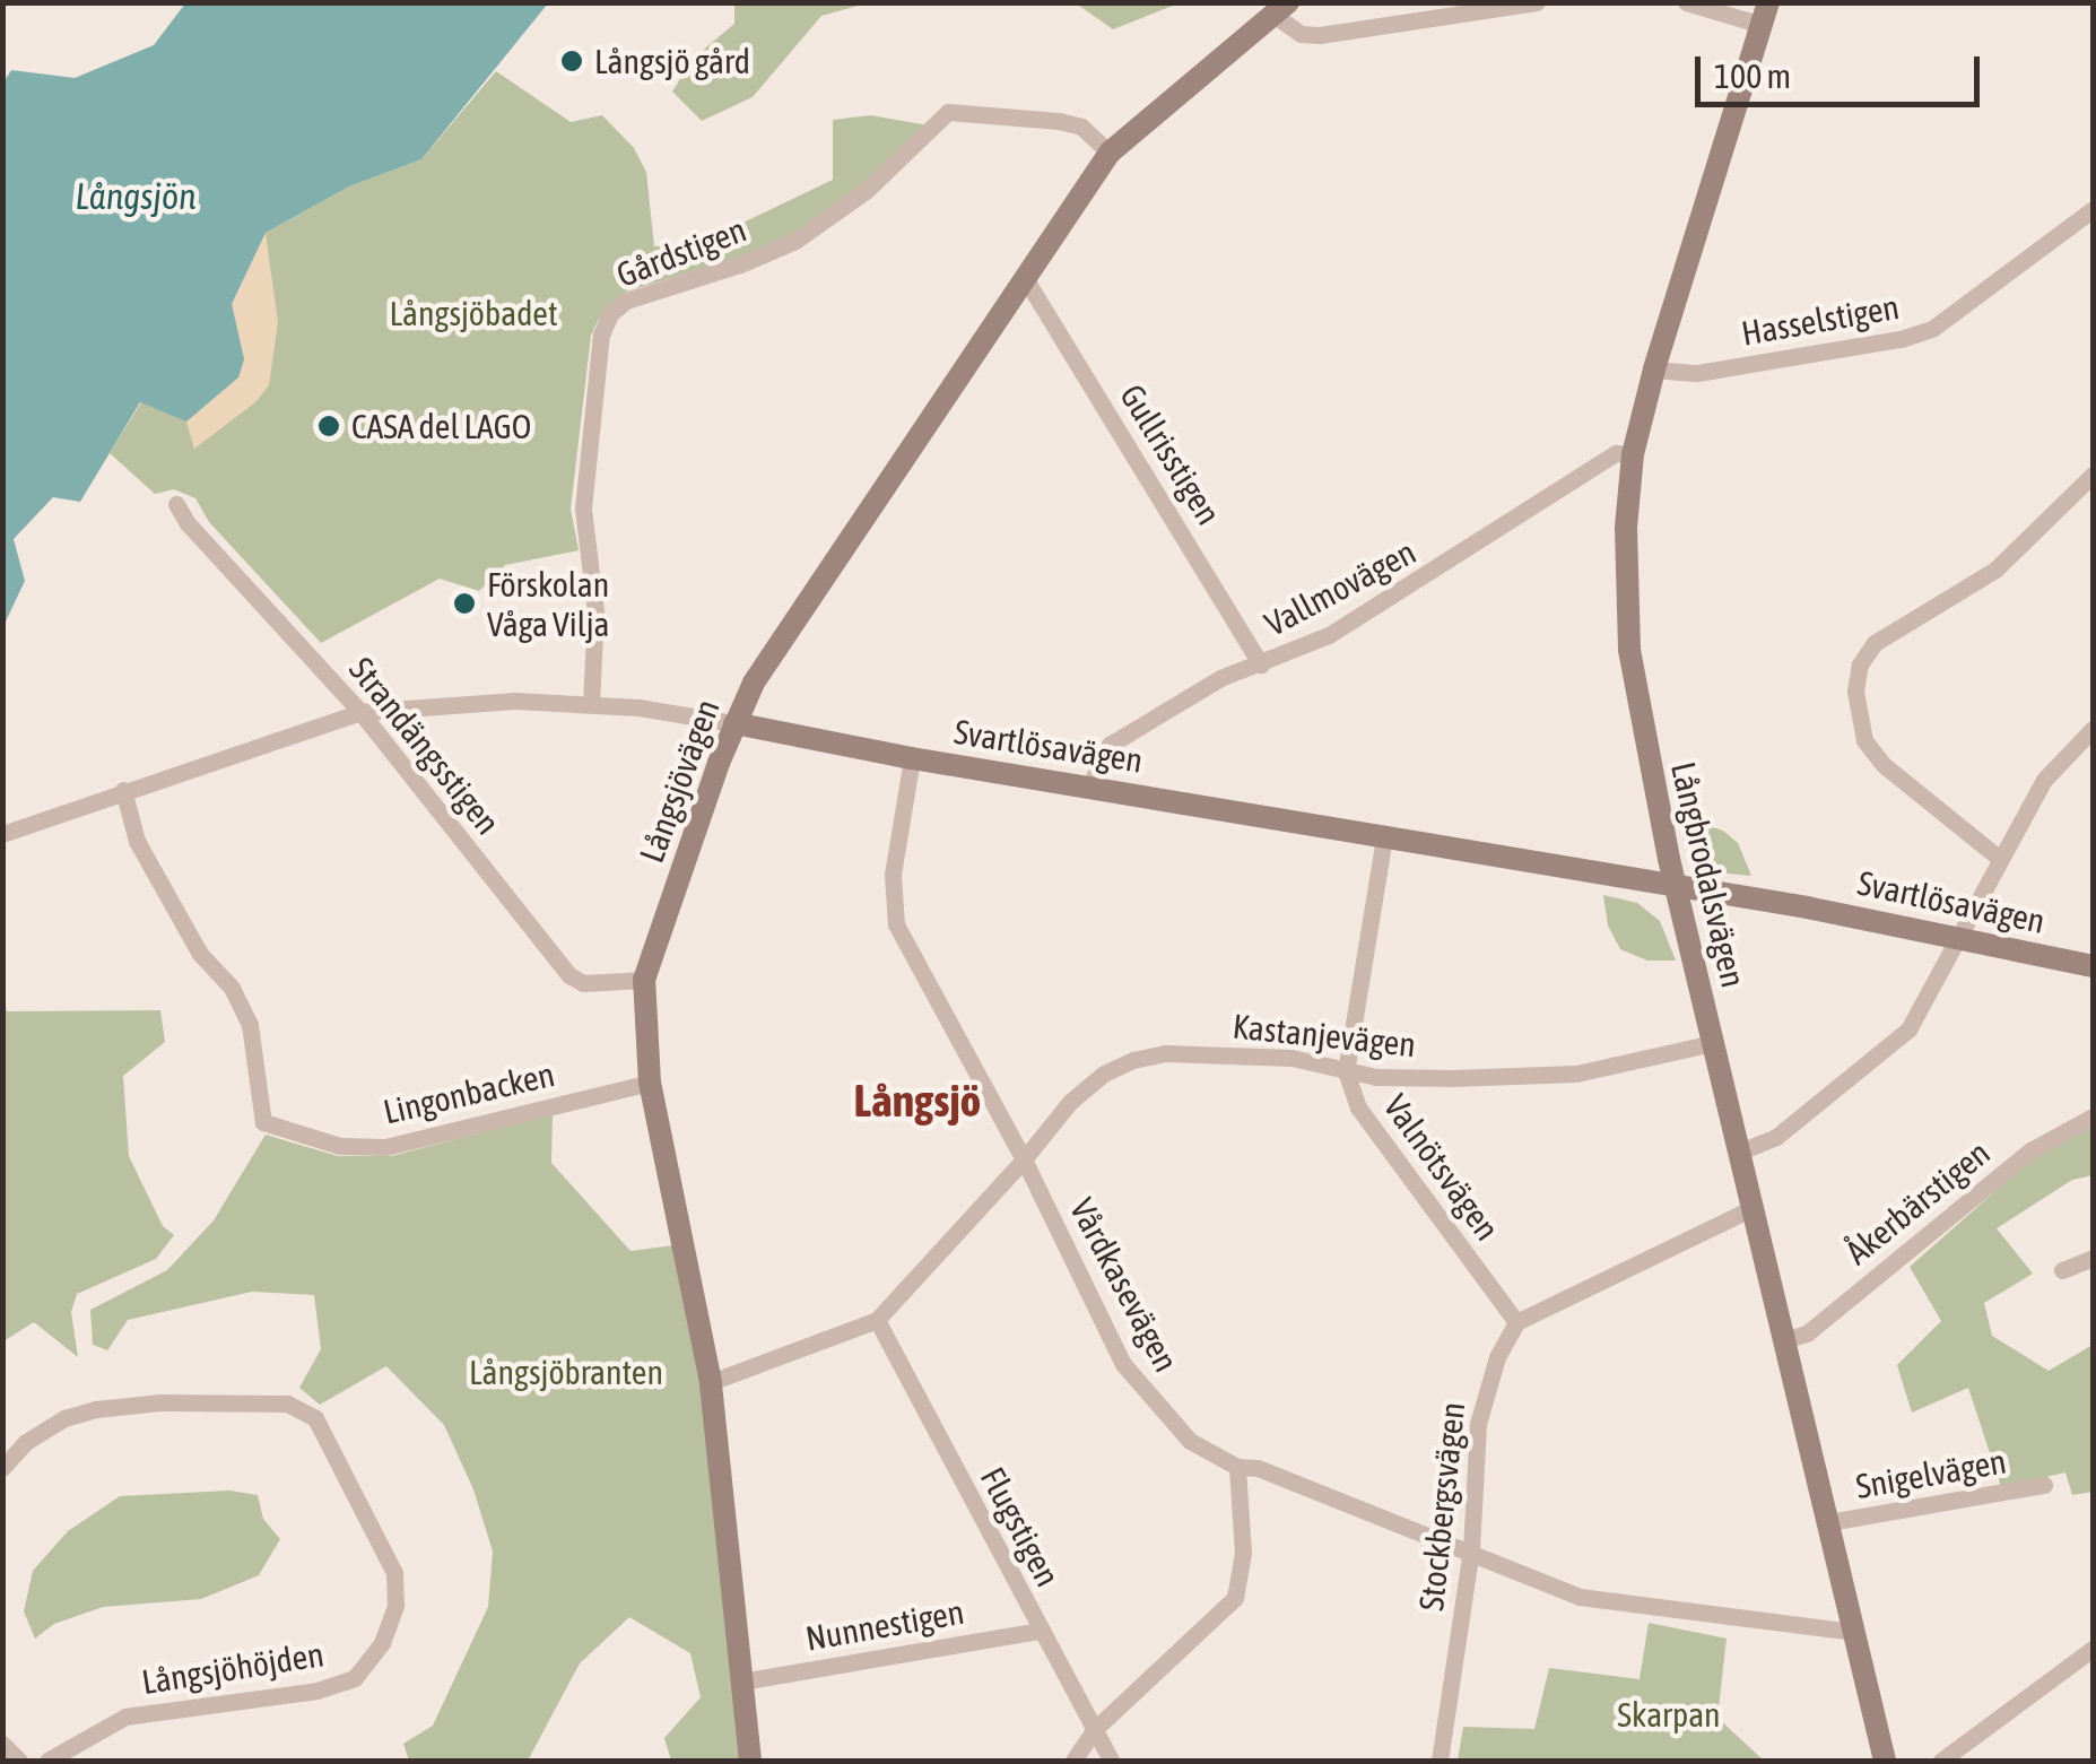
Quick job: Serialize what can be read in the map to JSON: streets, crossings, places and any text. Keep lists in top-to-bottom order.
{
  "streets": {
    "street": [
      "Gårdstigen",
      "Hasselstigen",
      "Gullrisstigen",
      "Vallmovägen",
      "Strandängsstigen",
      "Svartlösavägen",
      "Långsjövägen",
      "Långbrodalsvägen",
      "Kastanjevägen",
      "Lingonbacken",
      "Valnötsvägen",
      "Åkerbärstigen",
      "Vårdkasevägen",
      "Snigelvägen",
      "Stockbergsvägen",
      "Flugstigen",
      "Nunnestigen",
      "Långsjöhöjden"
    ]
  },
  "crossings": [
    ["Gårdstigen", "Svartlösavägen"],
    ["Gårdstigen", "Långsjövägen"],
    ["Hasselstigen", "Långbrodalsvägen"],
    ["Gullrisstigen", "Vallmovägen"],
    ["Gullrisstigen", "Långsjövägen"],
    ["Vallmovägen", "Svartlösavägen"],
    ["Vallmovägen", "Långbrodalsvägen"],
    ["Strandängsstigen", "Svartlösavägen"],
    ["Strandängsstigen", "Långsjövägen"],
    ["Svartlösavägen", "Långsjövägen"],
    ["Svartlösavägen", "Långbrodalsvägen"],
    ["Svartlösavägen", "Lingonbacken"],
    ["Svartlösavägen", "Valnötsvägen"],
    ["Svartlösavägen", "Vårdkasevägen"],
    ["Långsjövägen", "Kastanjevägen"],
    ["Långsjövägen", "Lingonbacken"],
    ["Långsjövägen", "Nunnestigen"],
    ["Långbrodalsvägen", "Kastanjevägen"],
    ["Långbrodalsvägen", "Åkerbärstigen"],
    ["Långbrodalsvägen", "Vårdkasevägen"],
    ["Långbrodalsvägen", "Snigelvägen"],
    ["Kastanjevägen", "Valnötsvägen"],
    ["Kastanjevägen", "Vårdkasevägen"],
    ["Kastanjevägen", "Flugstigen"],
    ["Valnötsvägen", "Stockbergsvägen"],
    ["Vårdkasevägen", "Stockbergsvägen"],
    ["Flugstigen", "Nunnestigen"]
  ],
  "districts": ["Långsjö"],
  "water": ["Långsjön"],
  "parks": ["Långsjöbadet", "Långsjöbranten", "Skarpan"],
  "places": ["Långsjö gård", "CASA del LAGO", "Förskolan Våga Vilja"],
  "scale_bar": "100 m"
}
